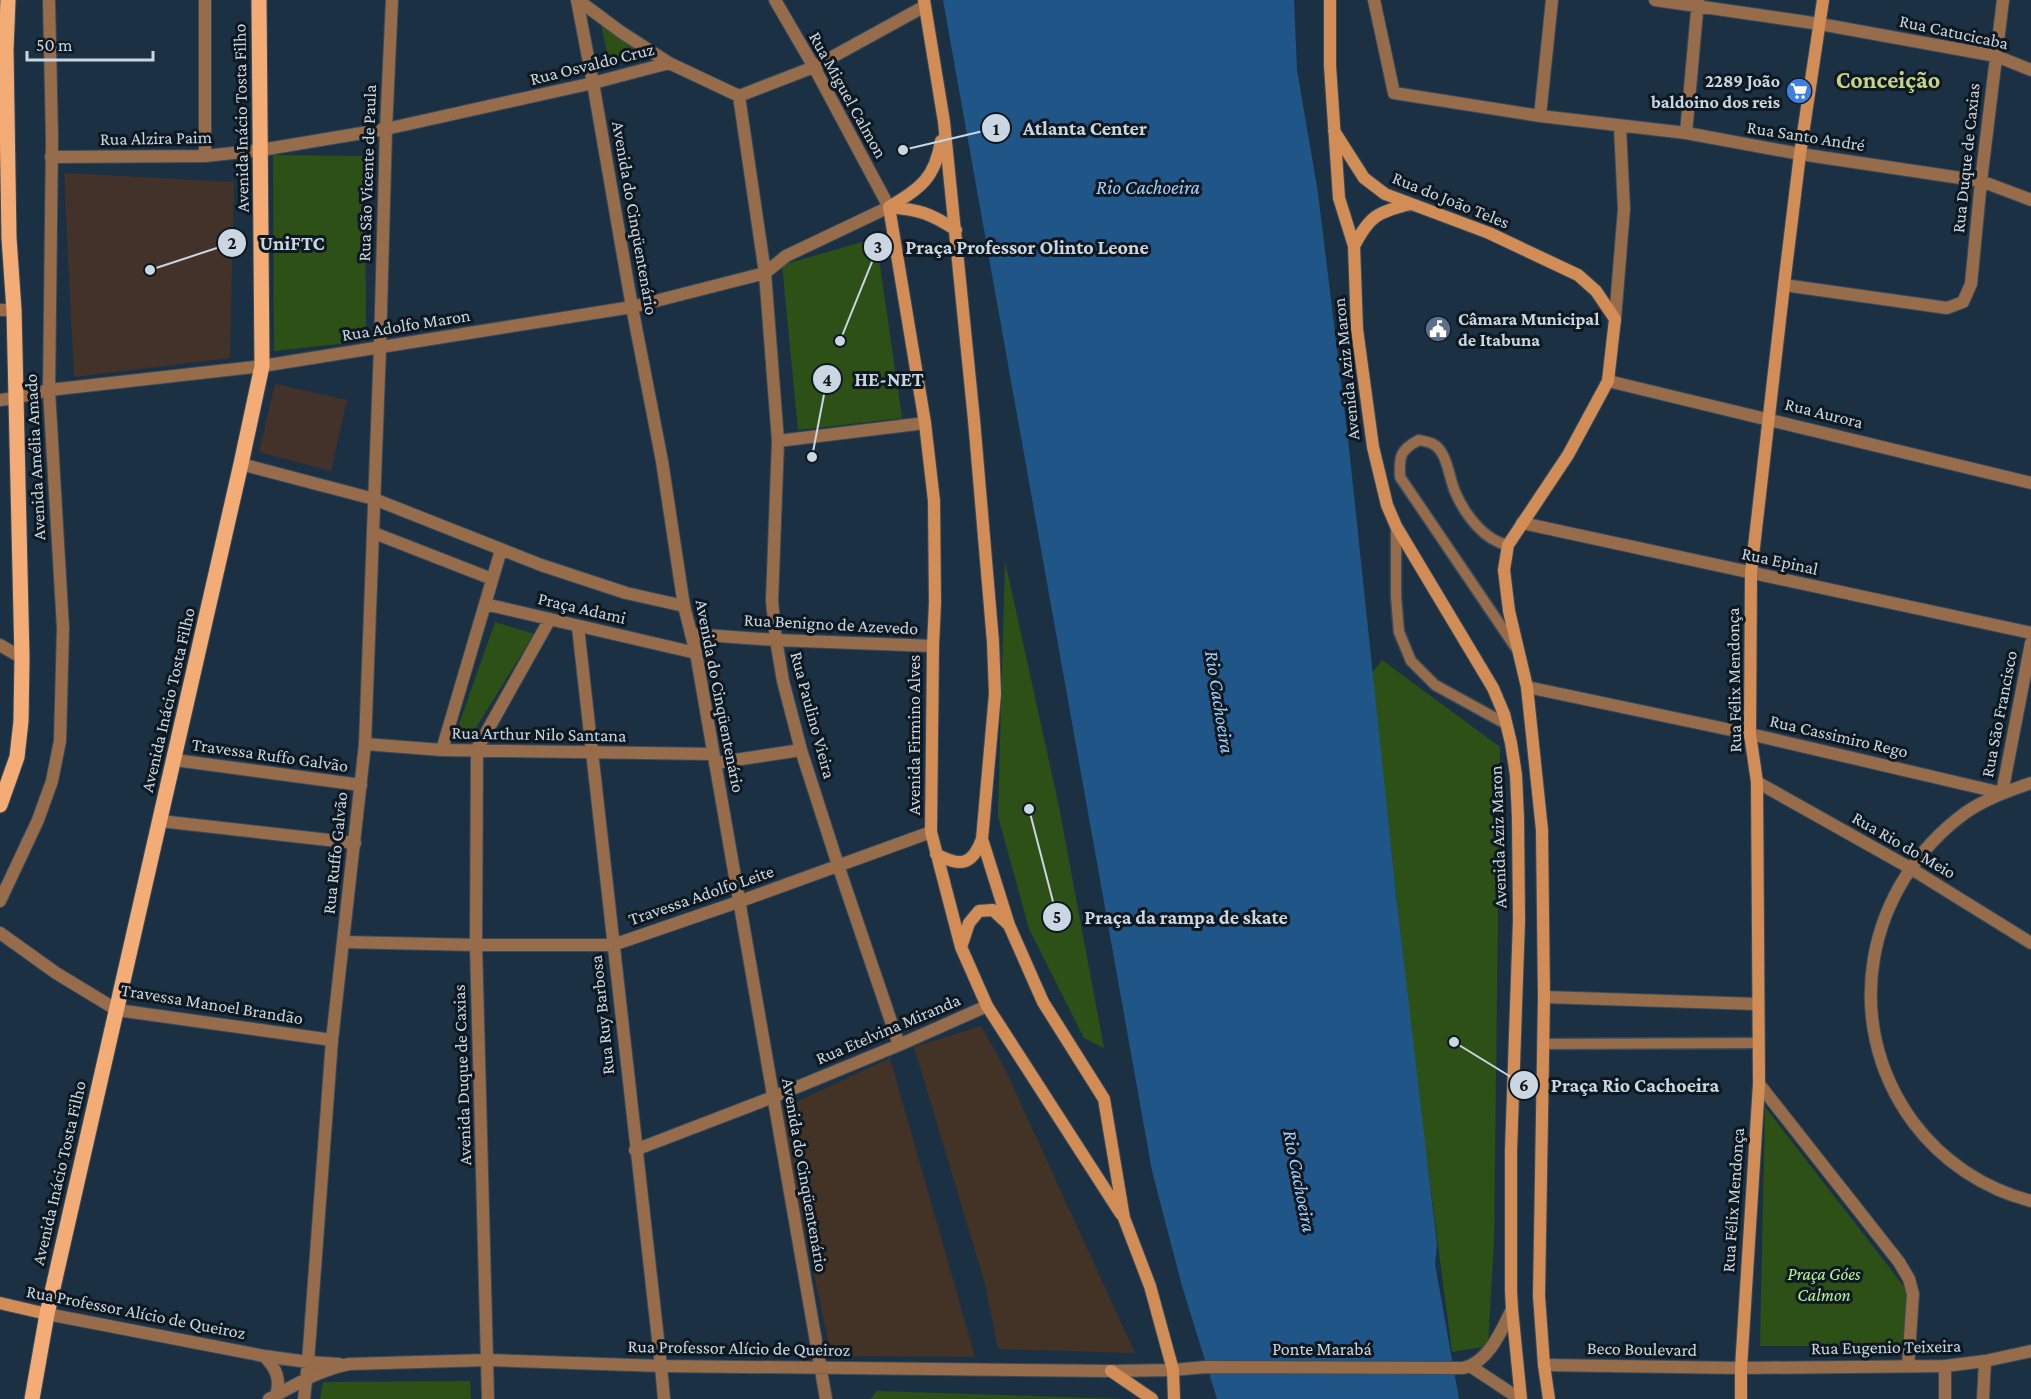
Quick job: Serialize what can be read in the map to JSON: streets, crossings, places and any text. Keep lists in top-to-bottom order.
{
  "streets": {
    "main road": [
      "Avenida Inácio Tosta Filho",
      "Rua do João Teles",
      "Avenida Aziz Maron",
      "Avenida Amélia Amado",
      "Rua Félix Mendonça",
      "Avenida Firmino Alves",
      "Rua Professor Alício de Queiroz"
    ],
    "street": [
      "Rua Catucicaba",
      "Rua Osvaldo Cruz",
      "Rua Miguel Calmon",
      "Rua Santo André",
      "Rua Alzira Paim",
      "Rua Duque de Caxias",
      "Rua São Vicente de Paula",
      "Avenida do Cinqüentenário",
      "Rua Adolfo Maron",
      "Rua Aurora",
      "Rua Epinal",
      "Praça Adami",
      "Rua Benigno de Azevedo",
      "Rua São Francisco",
      "Rua Paulino Vieira",
      "Rua Arthur Nilo Santana",
      "Rua Cassimiro Rego",
      "Travessa Ruffo Galvão",
      "Rua Rio do Meio",
      "Rua Ruffo Galvão",
      "Travessa Adolfo Leite",
      "Travessa Manoel Brandão",
      "Rua Ruy Barbosa",
      "Rua Etelvina Miranda",
      "Avenida Duque de Caxias",
      "Rua Eugenio Teixeira",
      "Ponte Marabá",
      "Beco Boulevard"
    ]
  },
  "crossings": [
    ["Rua Catucicaba", "Rua Duque de Caxias"],
    ["Rua Catucicaba", "Rua Félix Mendonça"],
    ["Rua Osvaldo Cruz", "Avenida Inácio Tosta Filho"],
    ["Rua Osvaldo Cruz", "Rua Alzira Paim"],
    ["Rua Osvaldo Cruz", "Rua São Vicente de Paula"],
    ["Rua Osvaldo Cruz", "Avenida do Cinqüentenário"],
    ["Rua Osvaldo Cruz", "Rua Paulino Vieira"],
    ["Rua Miguel Calmon", "Avenida Firmino Alves"],
    ["Avenida Inácio Tosta Filho", "Rua Alzira Paim"],
    ["Avenida Inácio Tosta Filho", "Rua Adolfo Maron"],
    ["Avenida Inácio Tosta Filho", "Praça Adami"],
    ["Avenida Inácio Tosta Filho", "Travessa Ruffo Galvão"],
    ["Avenida Inácio Tosta Filho", "Travessa Manoel Brandão"],
    ["Avenida Inácio Tosta Filho", "Rua Professor Alício de Queiroz"],
    ["Rua Santo André", "Rua Duque de Caxias"],
    ["Rua Santo André", "Rua Félix Mendonça"],
    ["Rua Alzira Paim", "Avenida Amélia Amado"],
    ["Rua Duque de Caxias", "Rua Félix Mendonça"],
    ["Rua São Vicente de Paula", "Rua Adolfo Maron"],
    ["Rua São Vicente de Paula", "Rua Ruffo Galvão"],
    ["Rua do João Teles", "Avenida Aziz Maron"],
    ["Avenida do Cinqüentenário", "Rua Adolfo Maron"],
    ["Avenida do Cinqüentenário", "Praça Adami"],
    ["Avenida do Cinqüentenário", "Rua Benigno de Azevedo"],
    ["Avenida do Cinqüentenário", "Rua Arthur Nilo Santana"],
    ["Avenida do Cinqüentenário", "Travessa Adolfo Leite"],
    ["Avenida do Cinqüentenário", "Rua Etelvina Miranda"],
    ["Avenida do Cinqüentenário", "Rua Professor Alício de Queiroz"],
    ["Rua Adolfo Maron", "Avenida Amélia Amado"],
    ["Rua Adolfo Maron", "Rua Paulino Vieira"],
    ["Rua Adolfo Maron", "Rua Ruffo Galvão"],
    ["Rua Aurora", "Rua Félix Mendonça"],
    ["Rua Epinal", "Rua Félix Mendonça"],
    ["Praça Adami", "Rua Ruffo Galvão"],
    ["Praça Adami", "Rua Ruy Barbosa"],
    ["Rua Benigno de Azevedo", "Rua Paulino Vieira"],
    ["Rua Benigno de Azevedo", "Avenida Firmino Alves"],
    ["Rua Félix Mendonça", "Rua Cassimiro Rego"],
    ["Rua Félix Mendonça", "Rua Rio do Meio"],
    ["Rua Félix Mendonça", "Rua Eugenio Teixeira"],
    ["Rua Félix Mendonça", "Beco Boulevard"],
    ["Rua São Francisco", "Rua Cassimiro Rego"],
    ["Rua Paulino Vieira", "Rua Arthur Nilo Santana"],
    ["Rua Paulino Vieira", "Travessa Adolfo Leite"],
    ["Rua Paulino Vieira", "Rua Etelvina Miranda"],
    ["Rua Arthur Nilo Santana", "Rua Ruffo Galvão"],
    ["Rua Arthur Nilo Santana", "Rua Ruy Barbosa"],
    ["Rua Arthur Nilo Santana", "Avenida Duque de Caxias"],
    ["Avenida Firmino Alves", "Travessa Adolfo Leite"],
    ["Avenida Firmino Alves", "Rua Etelvina Miranda"],
    ["Avenida Firmino Alves", "Rua Professor Alício de Queiroz"],
    ["Avenida Firmino Alves", "Ponte Marabá"],
    ["Travessa Ruffo Galvão", "Rua Ruffo Galvão"],
    ["Rua Ruffo Galvão", "Travessa Adolfo Leite"],
    ["Rua Ruffo Galvão", "Travessa Manoel Brandão"],
    ["Rua Ruffo Galvão", "Rua Professor Alício de Queiroz"],
    ["Travessa Adolfo Leite", "Rua Ruy Barbosa"],
    ["Travessa Adolfo Leite", "Avenida Duque de Caxias"],
    ["Rua Ruy Barbosa", "Rua Etelvina Miranda"],
    ["Rua Ruy Barbosa", "Rua Professor Alício de Queiroz"],
    ["Avenida Duque de Caxias", "Rua Professor Alício de Queiroz"],
    ["Rua Professor Alício de Queiroz", "Ponte Marabá"],
    ["Rua Eugenio Teixeira", "Beco Boulevard"]
  ],
  "districts": ["Conceição"],
  "water": ["Rio Cachoeira"],
  "parks": ["Praça Góes Calmon"],
  "places": {
    "supermarket": ["2289 João baldoino dos reis"],
    "other": [
      "Atlanta Center",
      "UniFTC",
      "Praça Professor Olinto Leone",
      "HE-NET",
      "Praça da rampa de skate",
      "Praça Rio Cachoeira"
    ],
    "public building": ["Câmara Municipal de Itabuna"]
  },
  "scale_bar": "50 m"
}
